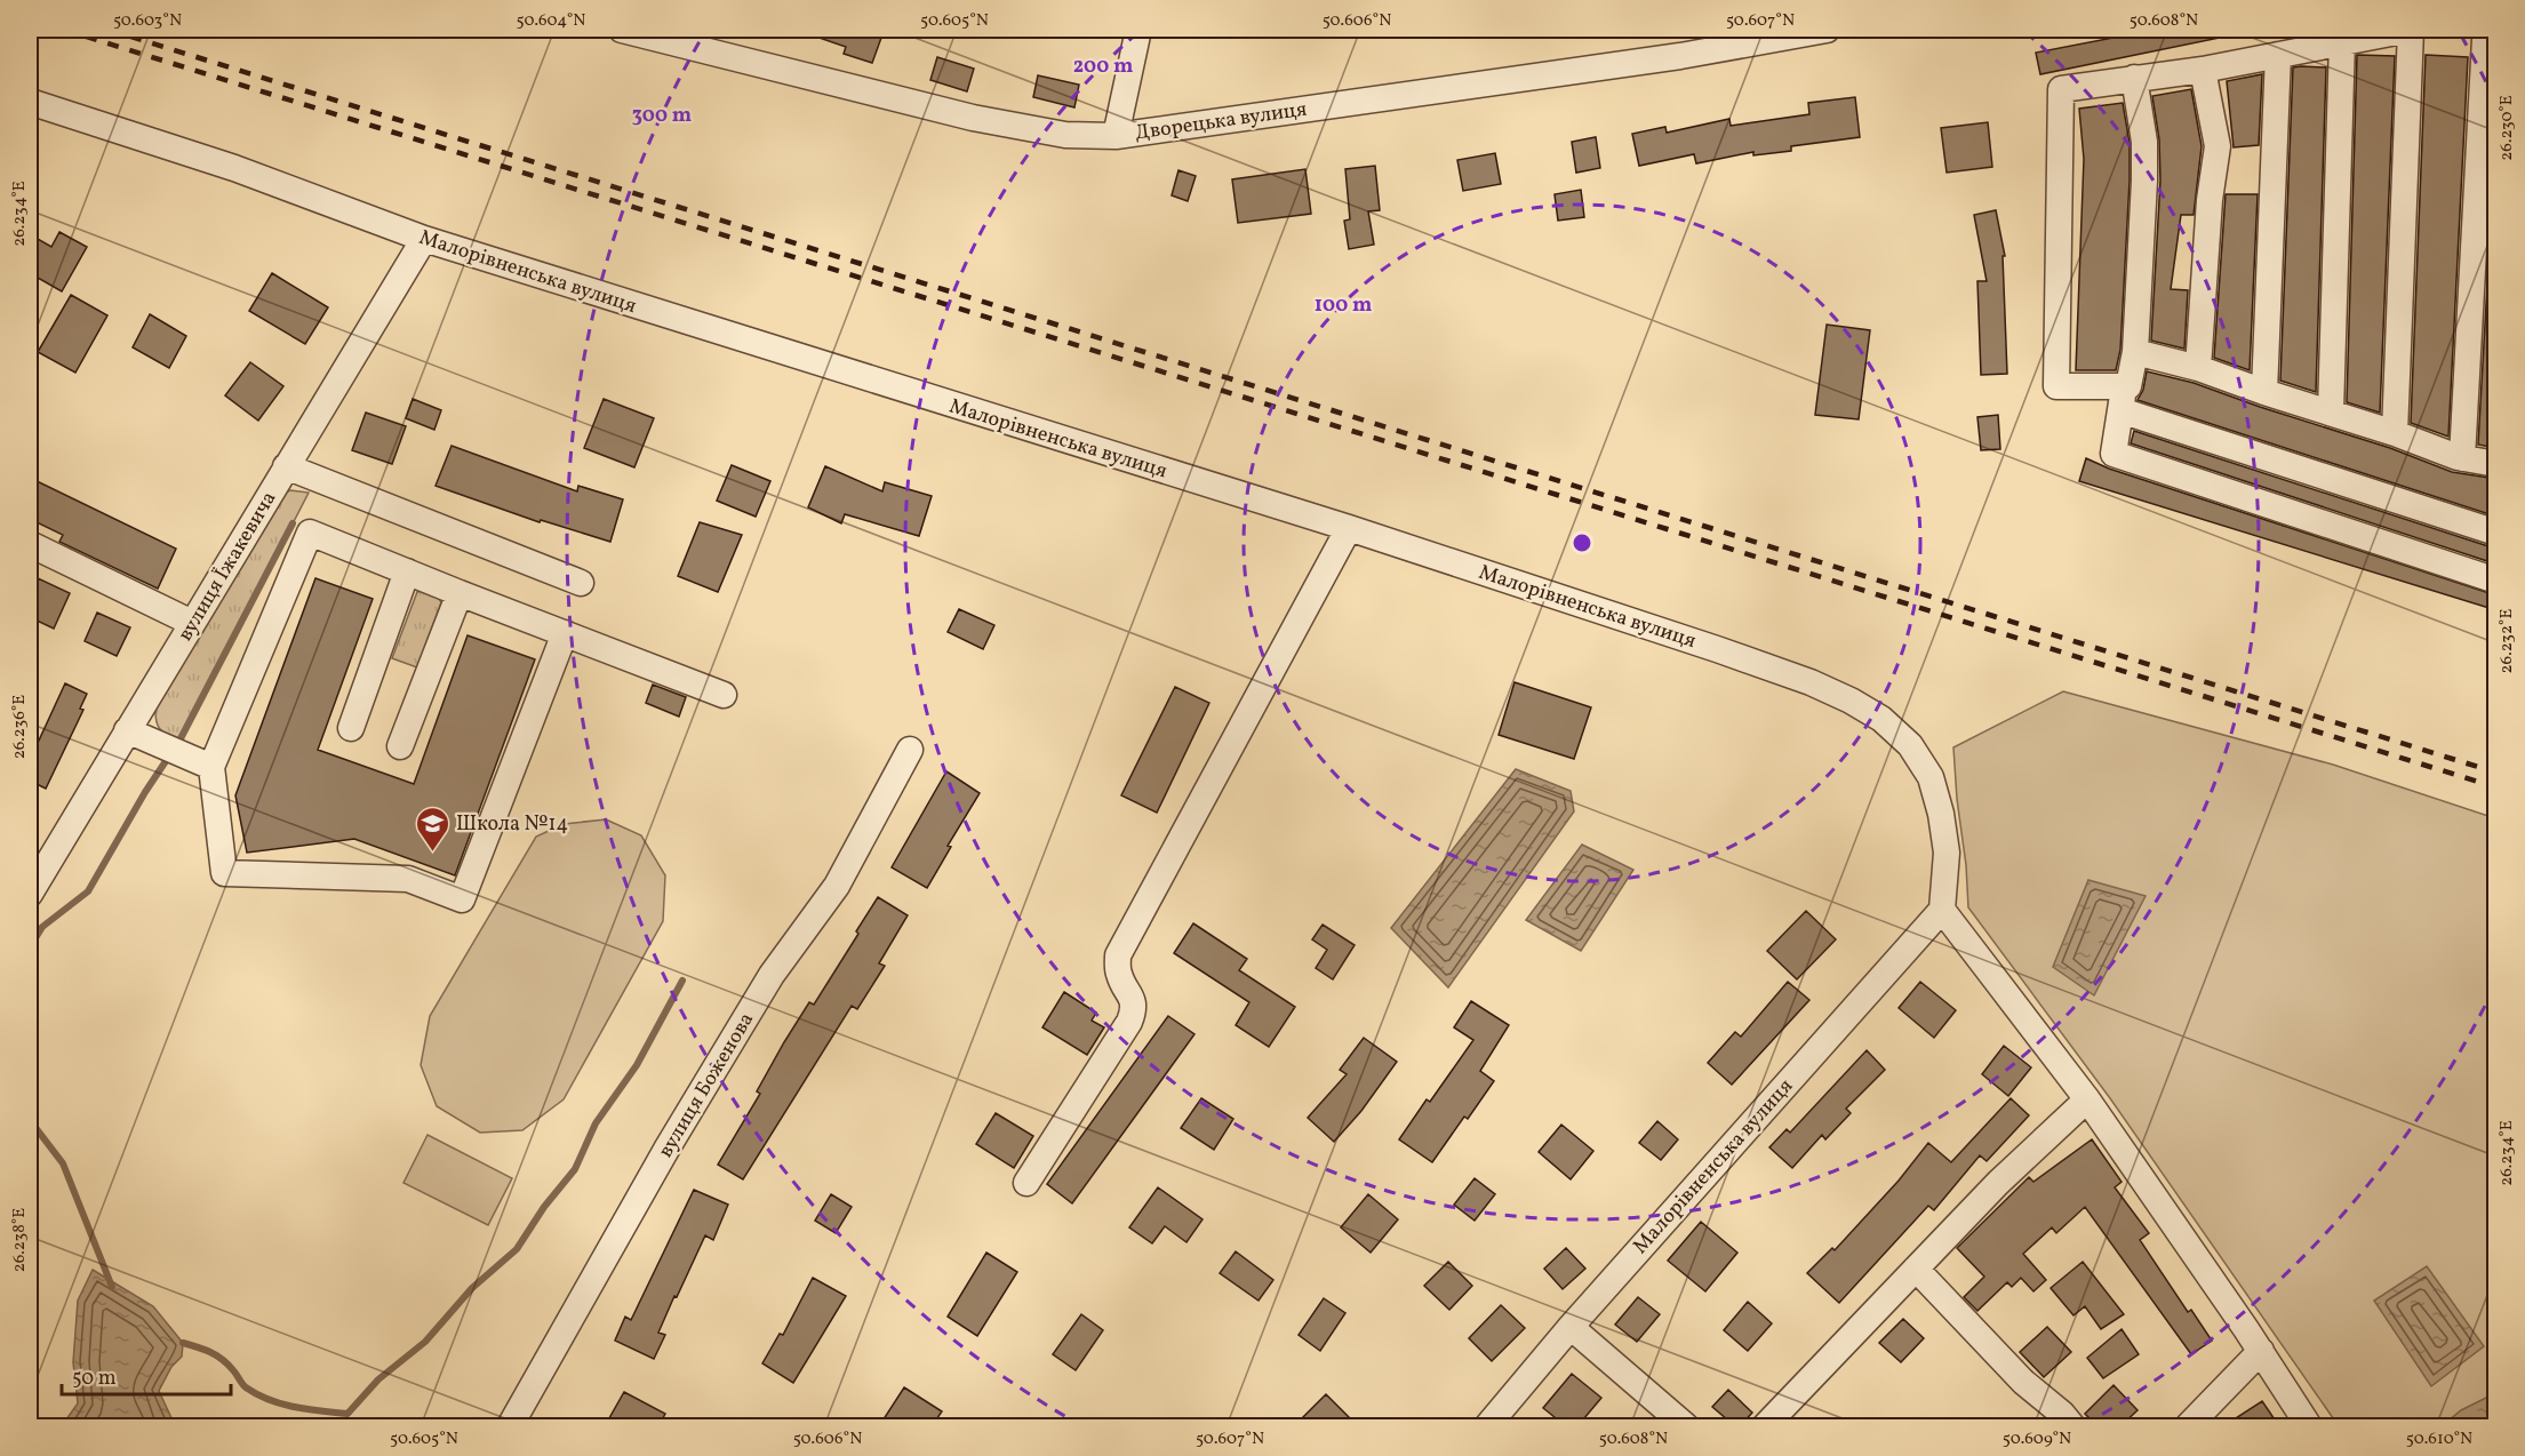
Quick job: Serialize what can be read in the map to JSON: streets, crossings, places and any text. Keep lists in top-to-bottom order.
{
  "streets": {
    "street": [
      "Дворецька вулиця",
      "Малорівненська вулиця",
      "вулиця Їжакевича",
      "вулиця Боженова"
    ]
  },
  "crossings": [
    ["Малорівненська вулиця", "вулиця Їжакевича"]
  ],
  "places": {
    "school or university": ["Школа №14"]
  },
  "scale_bar": "50 m",
  "coordinates": [
    "50.603°N",
    "50.604°N",
    "50.605°N",
    "50.606°N",
    "50.607°N",
    "50.608°N",
    "26.230°E",
    "26.234°E",
    "26.232°E",
    "26.236°E",
    "26.238°E",
    "50.609°N",
    "50.610°N"
  ],
  "rings": ["200 m", "300 m", "100 m"]
}
